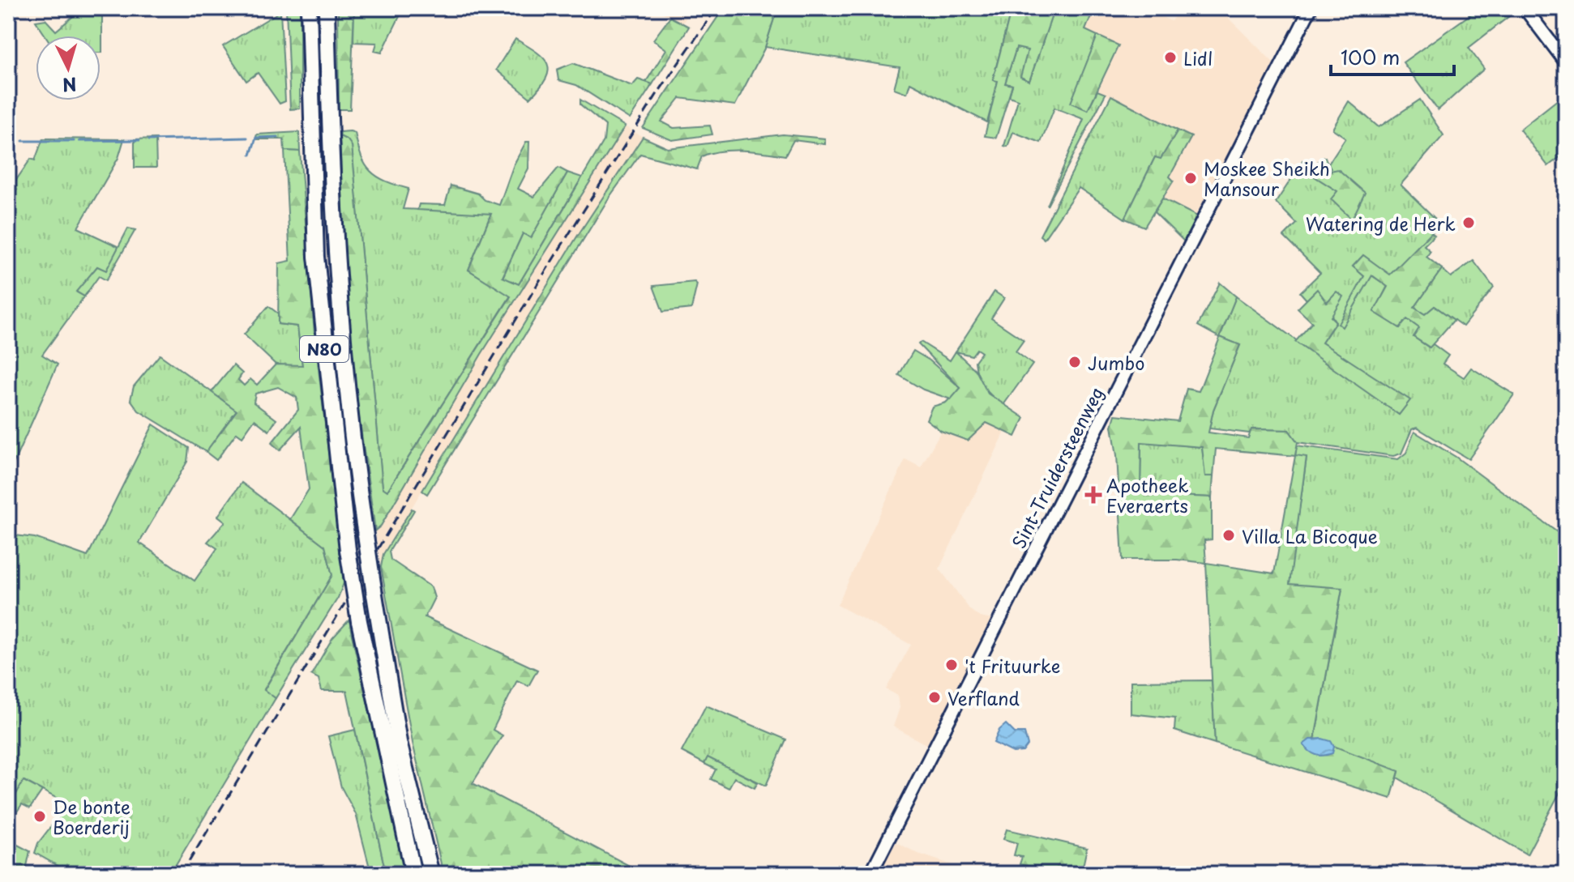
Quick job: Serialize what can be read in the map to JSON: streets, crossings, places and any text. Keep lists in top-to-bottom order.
{
  "streets": {
    "highway": ["N80"],
    "main road": ["Sint-Truidersteenweg"]
  },
  "places": {
    "other": [
      "Lidl",
      "Moskee Sheikh Mansour",
      "Watering de Herk",
      "Jumbo",
      "Villa La Bicoque",
      "'t Frituurke",
      "Verfland",
      "De bonte Boerderij"
    ],
    "health": ["Apotheek Everaerts"]
  },
  "scale_bar": "100 m",
  "north": "bottom"
}
